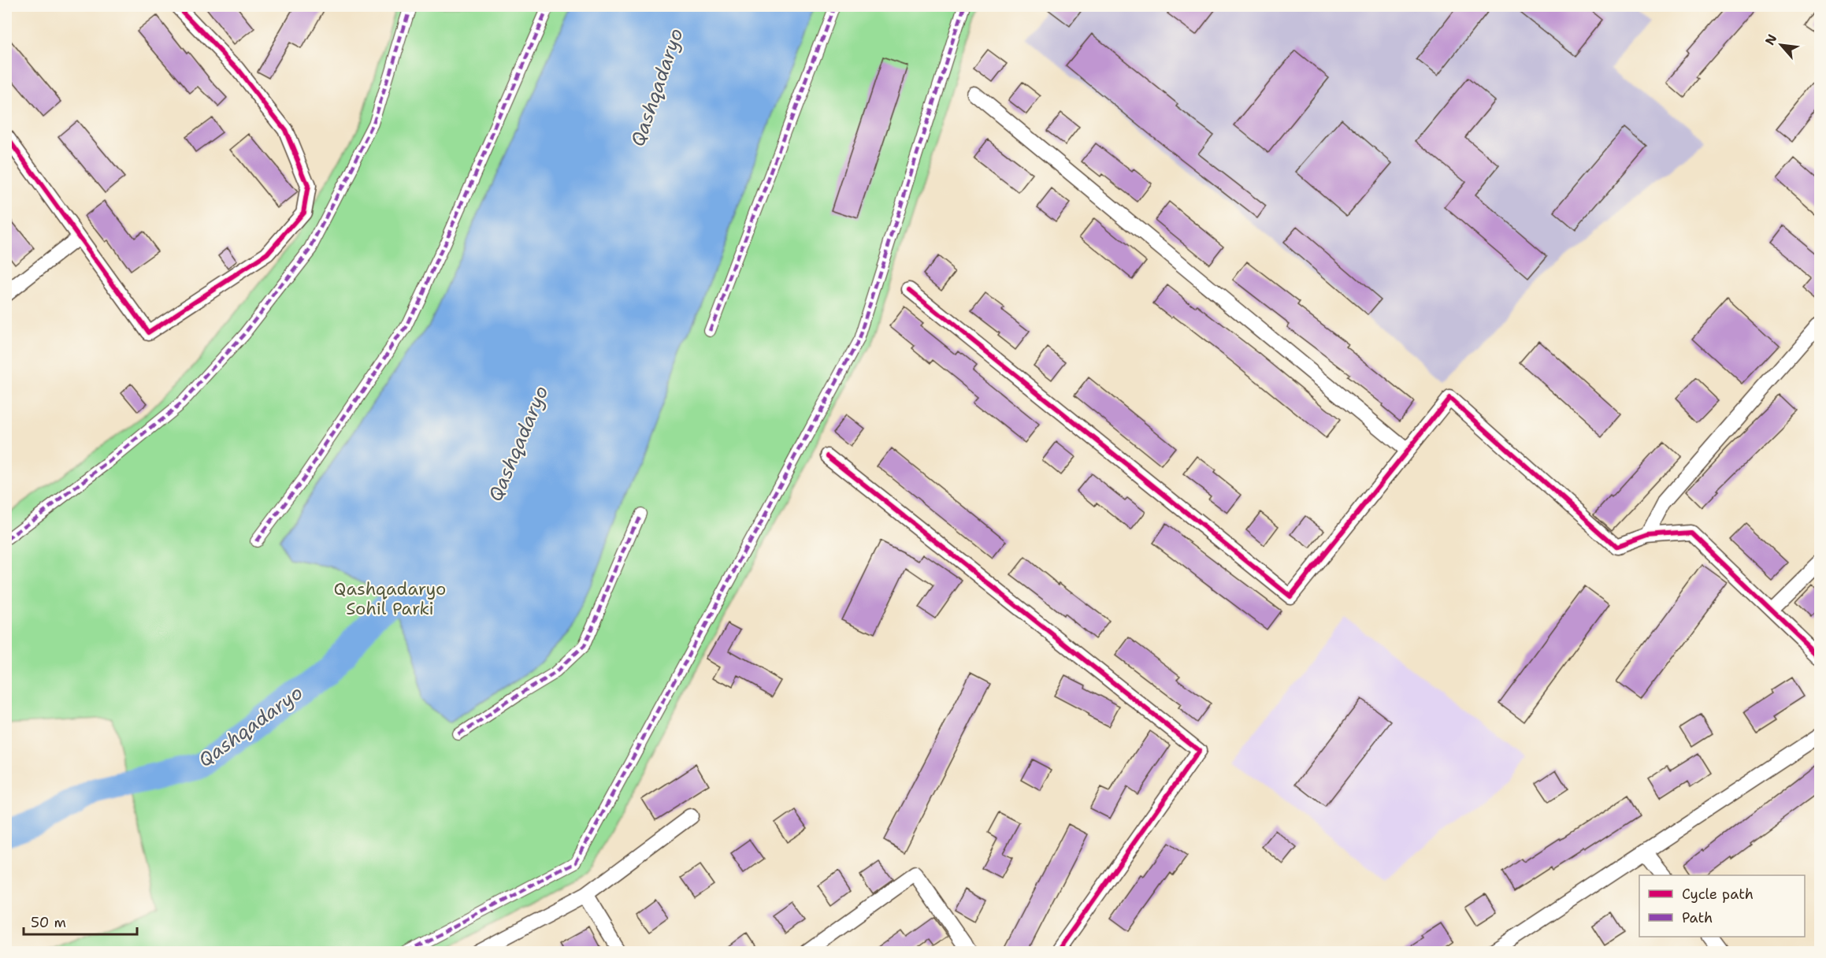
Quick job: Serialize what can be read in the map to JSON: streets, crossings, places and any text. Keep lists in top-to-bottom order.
{
  "water": ["Qashqadaryo"],
  "parks": ["Qashqadaryo Sohil Parki"],
  "legend": ["Cycle path", "Path"],
  "scale_bar": "50 m",
  "north": "top left"
}
